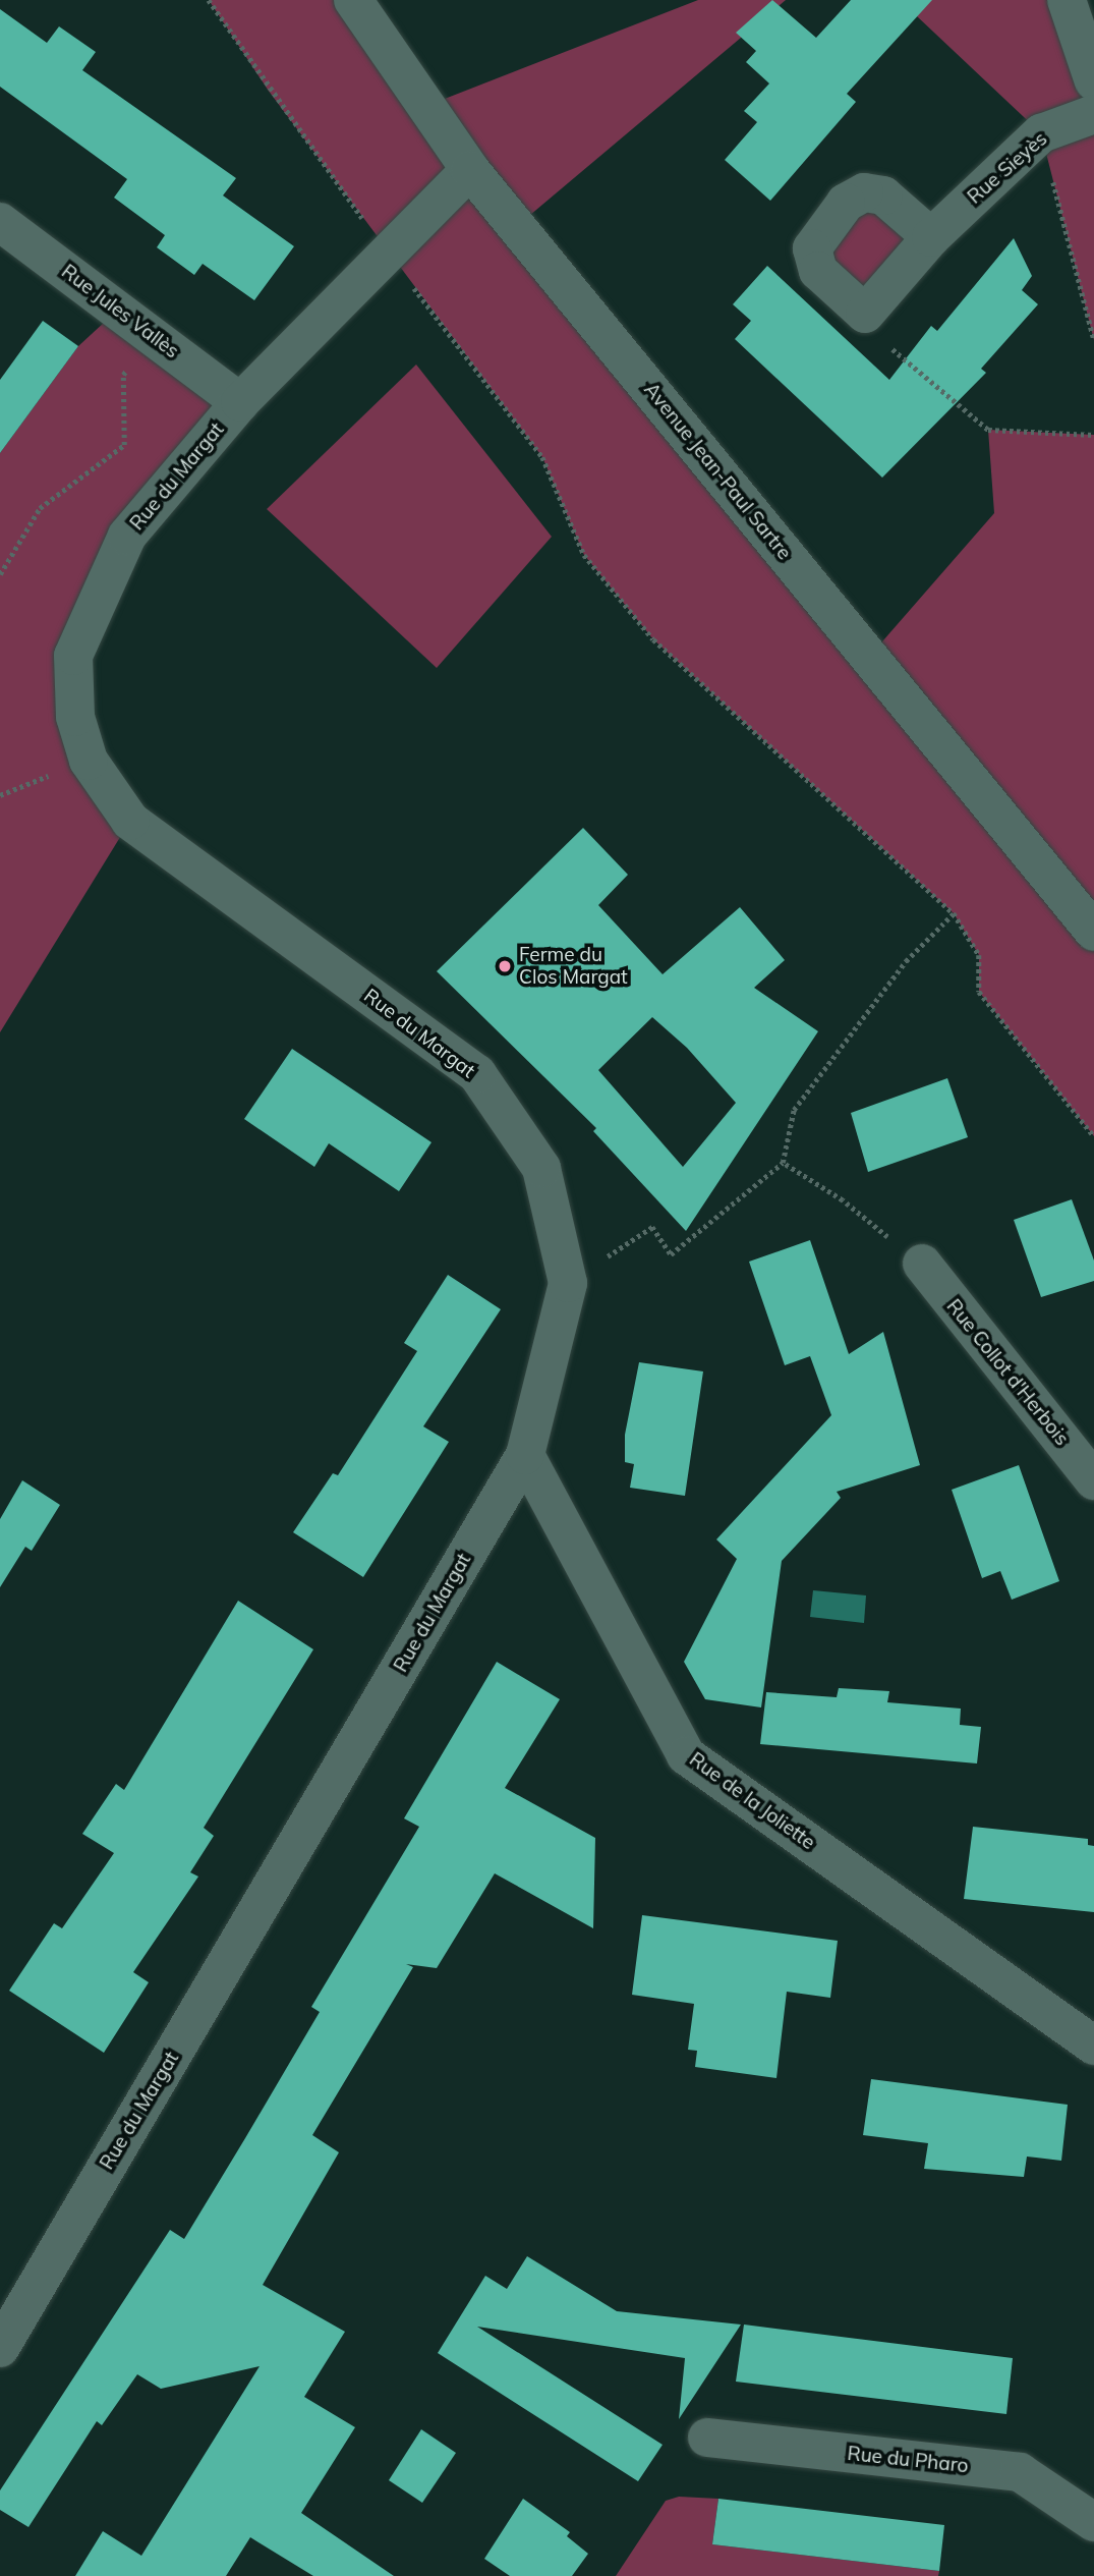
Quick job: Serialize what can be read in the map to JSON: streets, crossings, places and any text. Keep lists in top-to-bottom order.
{
  "streets": {
    "street": [
      "Rue Sieyès",
      "Rue Jules Vallès",
      "Avenue Jean-Paul Sartre",
      "Rue du Margat",
      "Rue Collot d'Herbois",
      "Rue de la Joliette",
      "Rue du Pharo"
    ]
  },
  "crossings": [
    ["Rue Jules Vallès", "Rue du Margat"],
    ["Avenue Jean-Paul Sartre", "Rue du Margat"],
    ["Rue du Margat", "Rue de la Joliette"]
  ],
  "places": ["Ferme du Clos Margat"]
}
